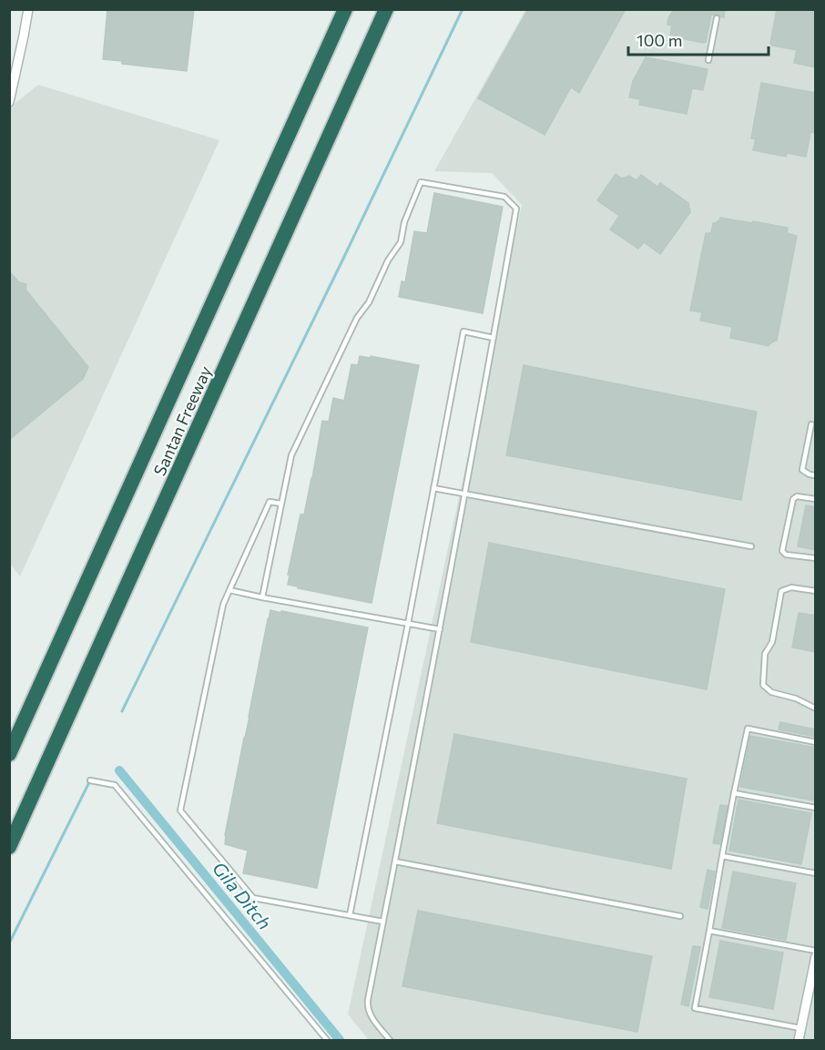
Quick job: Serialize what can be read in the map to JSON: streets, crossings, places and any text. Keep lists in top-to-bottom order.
{
  "streets": {
    "highway": ["Santan Freeway"]
  },
  "water": ["Gila Ditch"],
  "scale_bar": "100 m"
}
